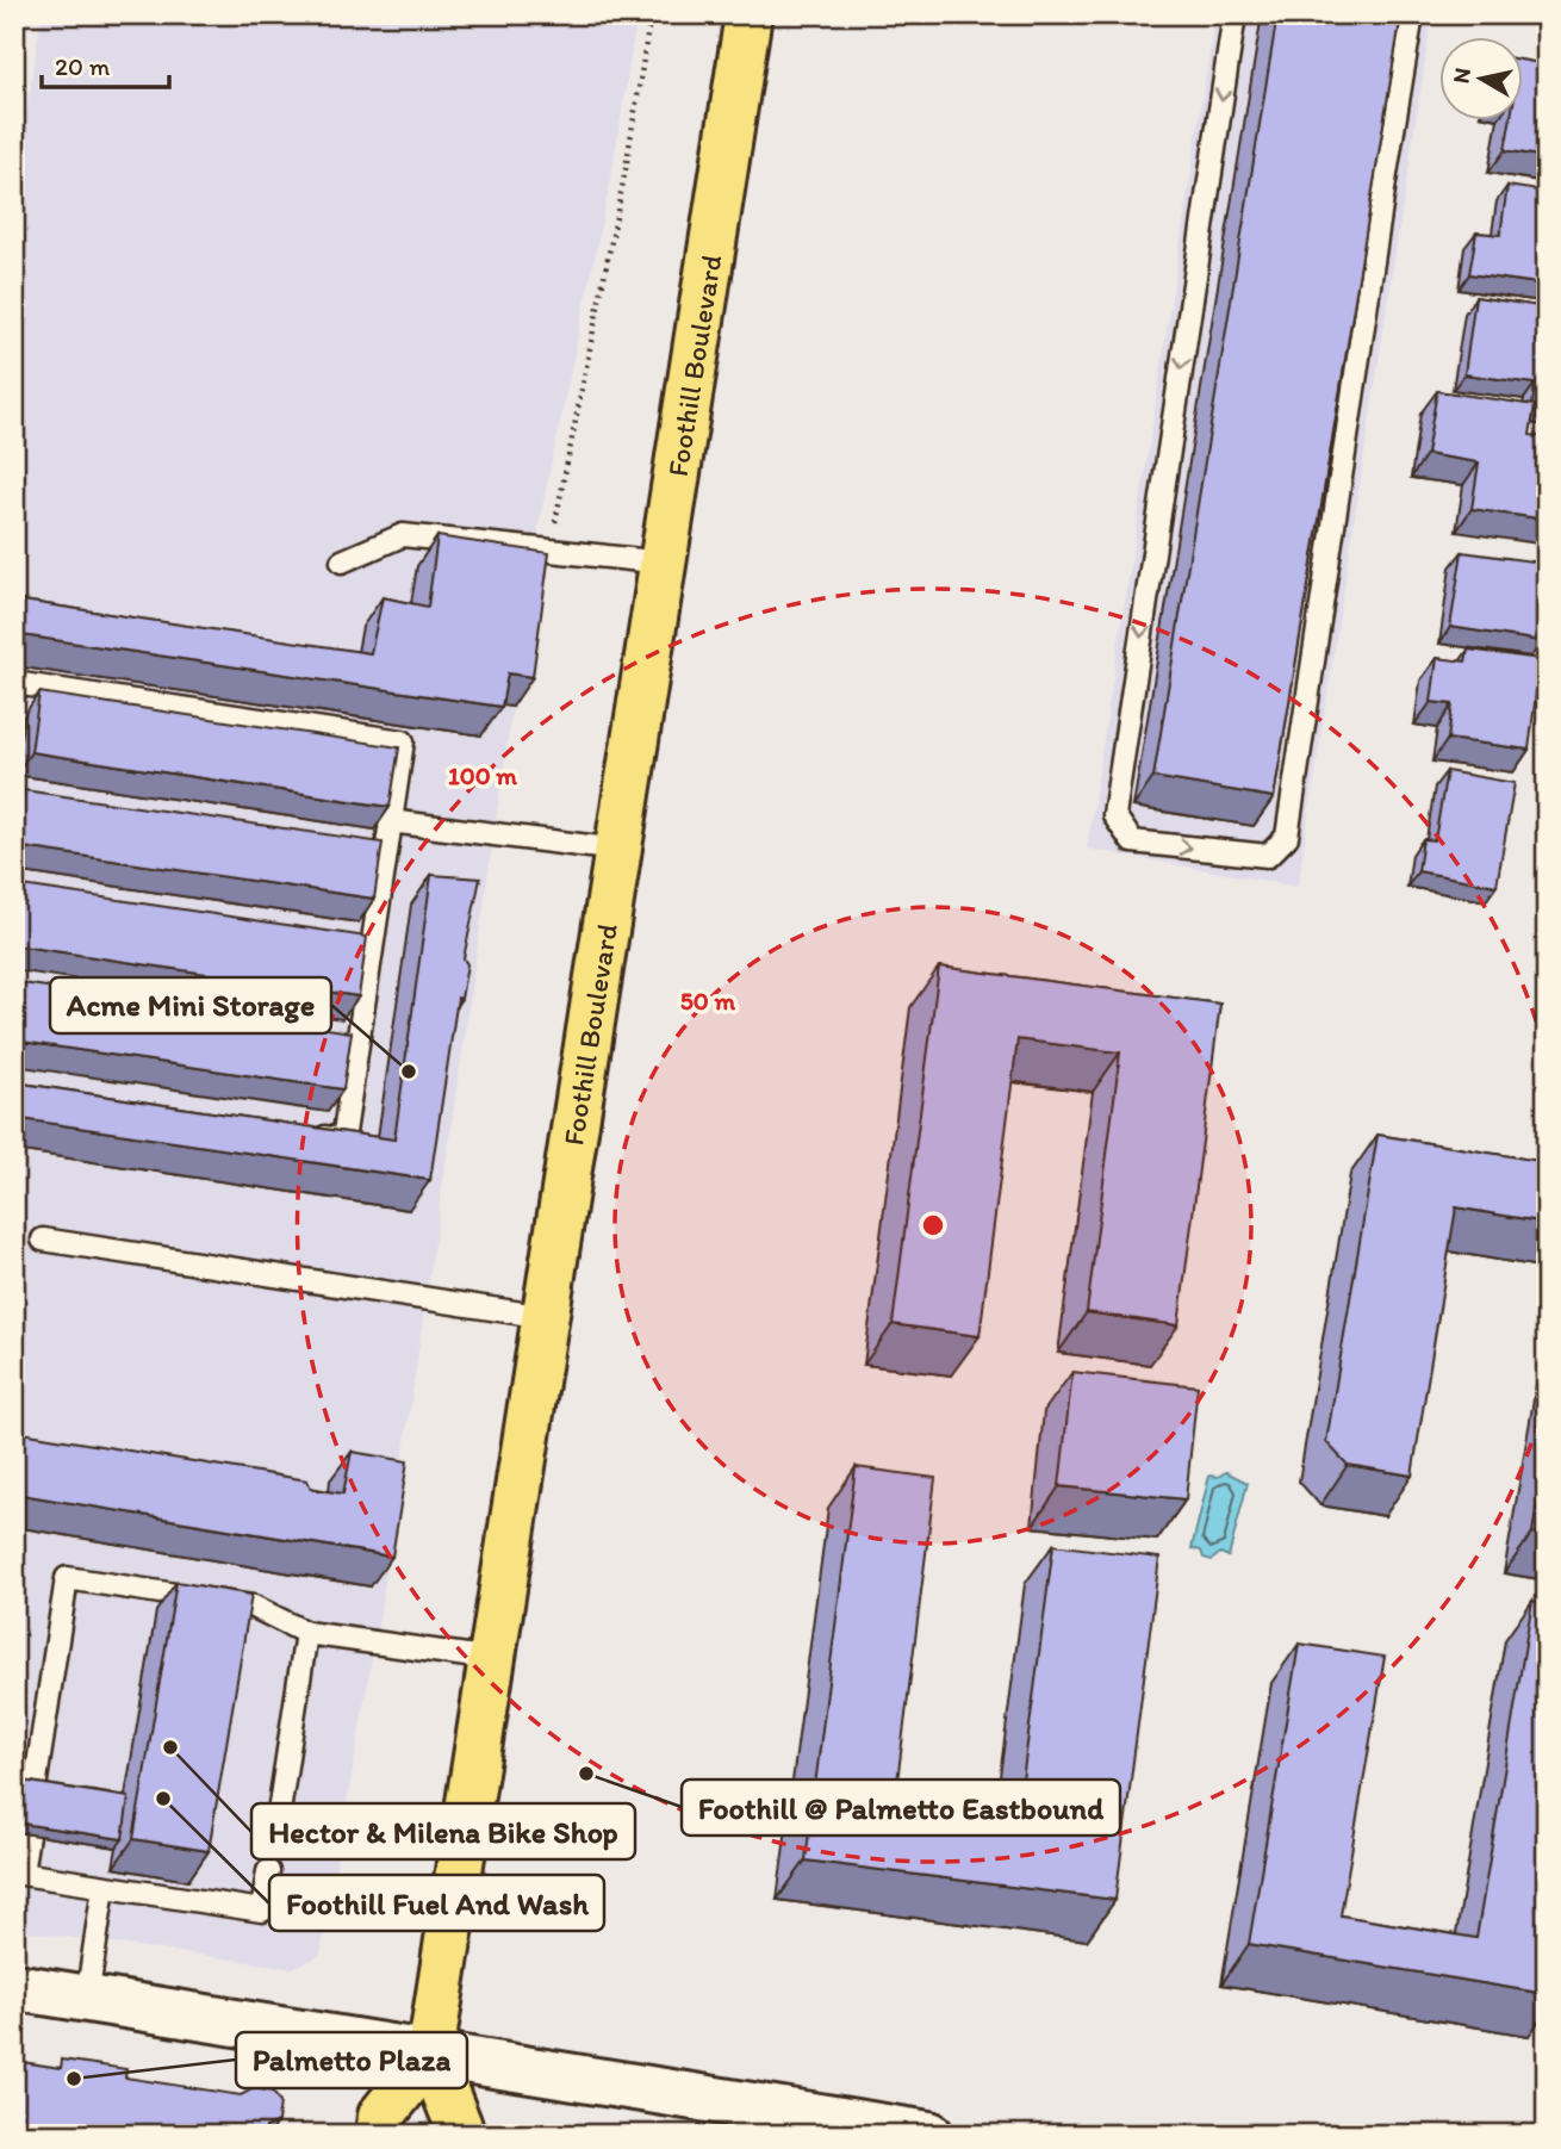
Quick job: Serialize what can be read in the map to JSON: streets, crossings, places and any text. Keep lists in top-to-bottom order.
{
  "streets": {
    "main road": ["Foothill Boulevard"]
  },
  "places": [
    "Acme Mini Storage",
    "Hector & Milena Bike Shop",
    "Foothill @ Palmetto Eastbound",
    "Foothill Fuel And Wash",
    "Palmetto Plaza"
  ],
  "scale_bar": "20 m",
  "north": "left",
  "rings": ["100 m", "50 m"]
}
